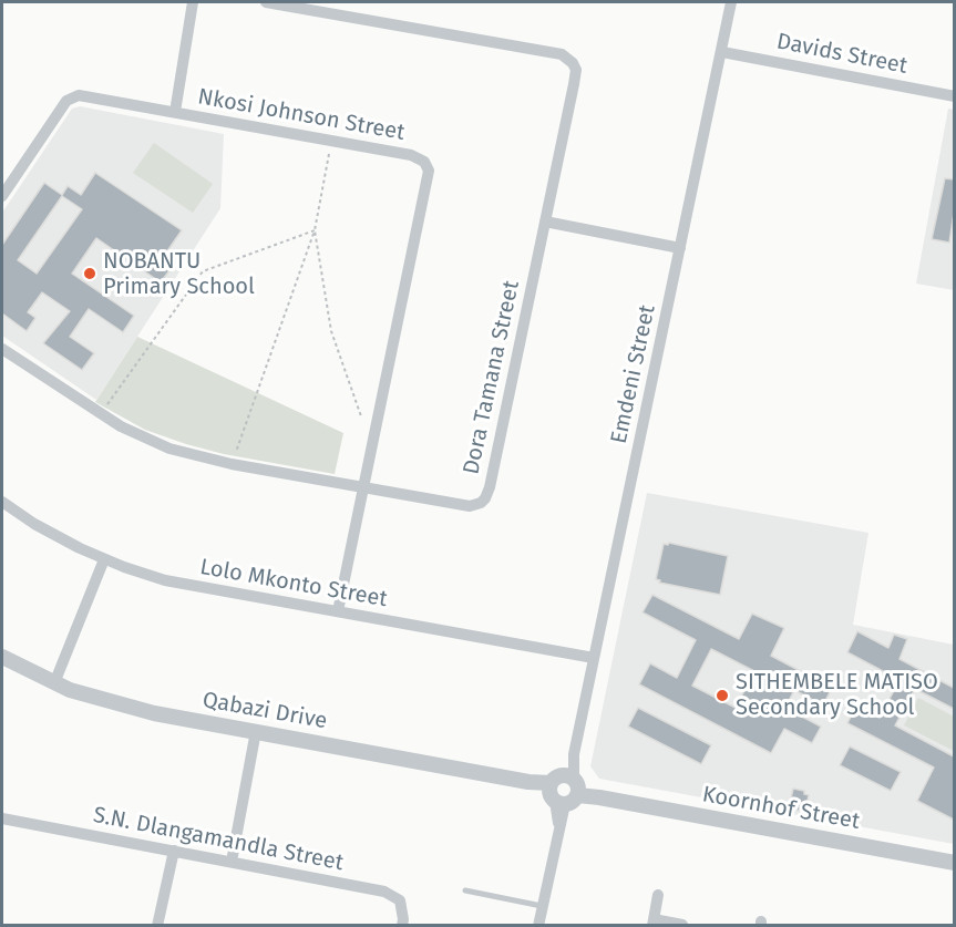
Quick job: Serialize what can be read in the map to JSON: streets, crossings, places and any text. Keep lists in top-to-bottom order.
{
  "streets": {
    "street": [
      "Davids Street",
      "Nkosi Johnson Street",
      "Emdeni Street",
      "Dora Tamana Street",
      "Lolo Mkonto Street",
      "Qabazi Drive",
      "Koornhof Street",
      "S.N. Dlangamandla Street"
    ]
  },
  "crossings": [
    ["Davids Street", "Emdeni Street"],
    ["Nkosi Johnson Street", "Dora Tamana Street"],
    ["Nkosi Johnson Street", "Lolo Mkonto Street"],
    ["Emdeni Street", "Lolo Mkonto Street"],
    ["Emdeni Street", "Qabazi Drive"],
    ["Emdeni Street", "Koornhof Street"],
    ["Qabazi Drive", "Koornhof Street"]
  ],
  "places": ["NOBANTU Primary School", "SITHEMBELE MATISO Secondary School"]
}
